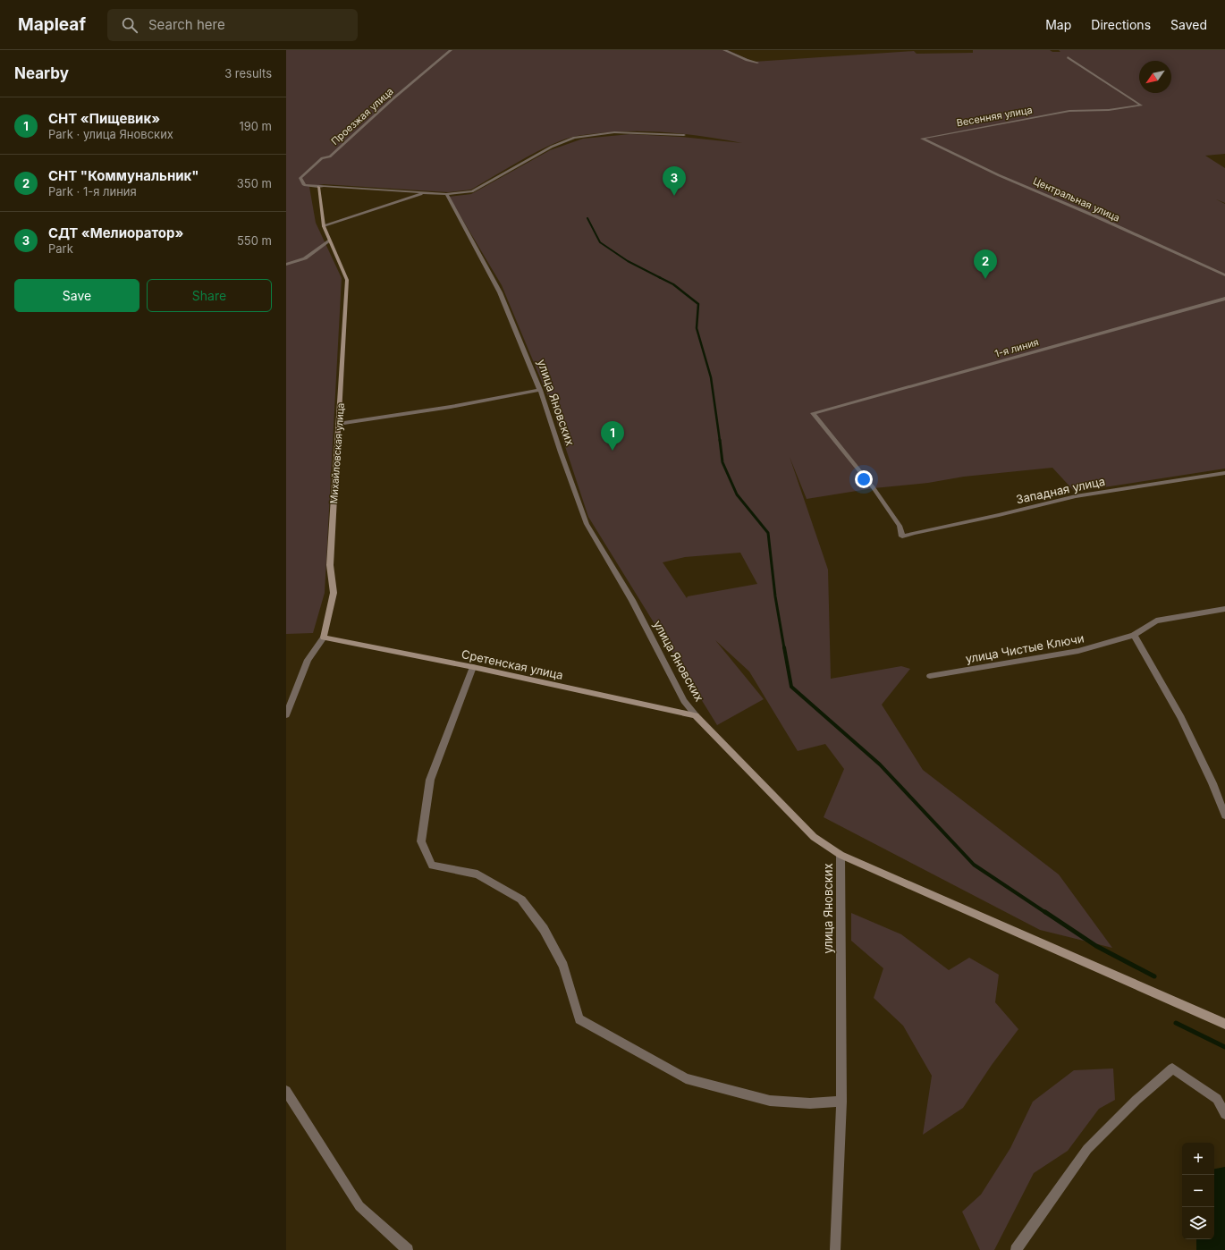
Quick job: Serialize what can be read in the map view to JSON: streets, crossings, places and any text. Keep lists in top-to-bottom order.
{
  "streets": {
    "street": [
      "Проезжая улица",
      "Весенняя улица",
      "Центральная улица",
      "1-я линия",
      "улица Яновских",
      "Михайловская улица",
      "Западная улица",
      "улица Чистые Ключи",
      "Сретенская улица"
    ]
  },
  "crossings": [
    ["Проезжая улица", "Михайловская улица"],
    ["Весенняя улица", "Центральная улица"],
    ["1-я линия", "Западная улица"],
    ["улица Яновских", "Сретенская улица"],
    ["Михайловская улица", "Сретенская улица"]
  ],
  "north": "bottom left",
  "page": {
    "header": "Mapleaf",
    "search": "Search here",
    "nav": ["Map", "Directions", "Saved"],
    "heading": ["Nearby", "3 results"],
    "list": [
      {
        "mark": "1",
        "name": "СНТ «Пищевик»",
        "note": "Park · улица Яновских",
        "value": "190 m"
      },
      {
        "mark": "2",
        "name": "СНТ \"Коммунальник\"",
        "note": "Park · 1-я линия",
        "value": "350 m"
      },
      {
        "mark": "3",
        "name": "СДТ «Мелиоратор»",
        "note": "Park",
        "value": "550 m"
      }
    ],
    "pins": ["3", "2", "1"],
    "buttons": ["Save", "Share"],
    "map_buttons": ["+", "−"]
  }
}
